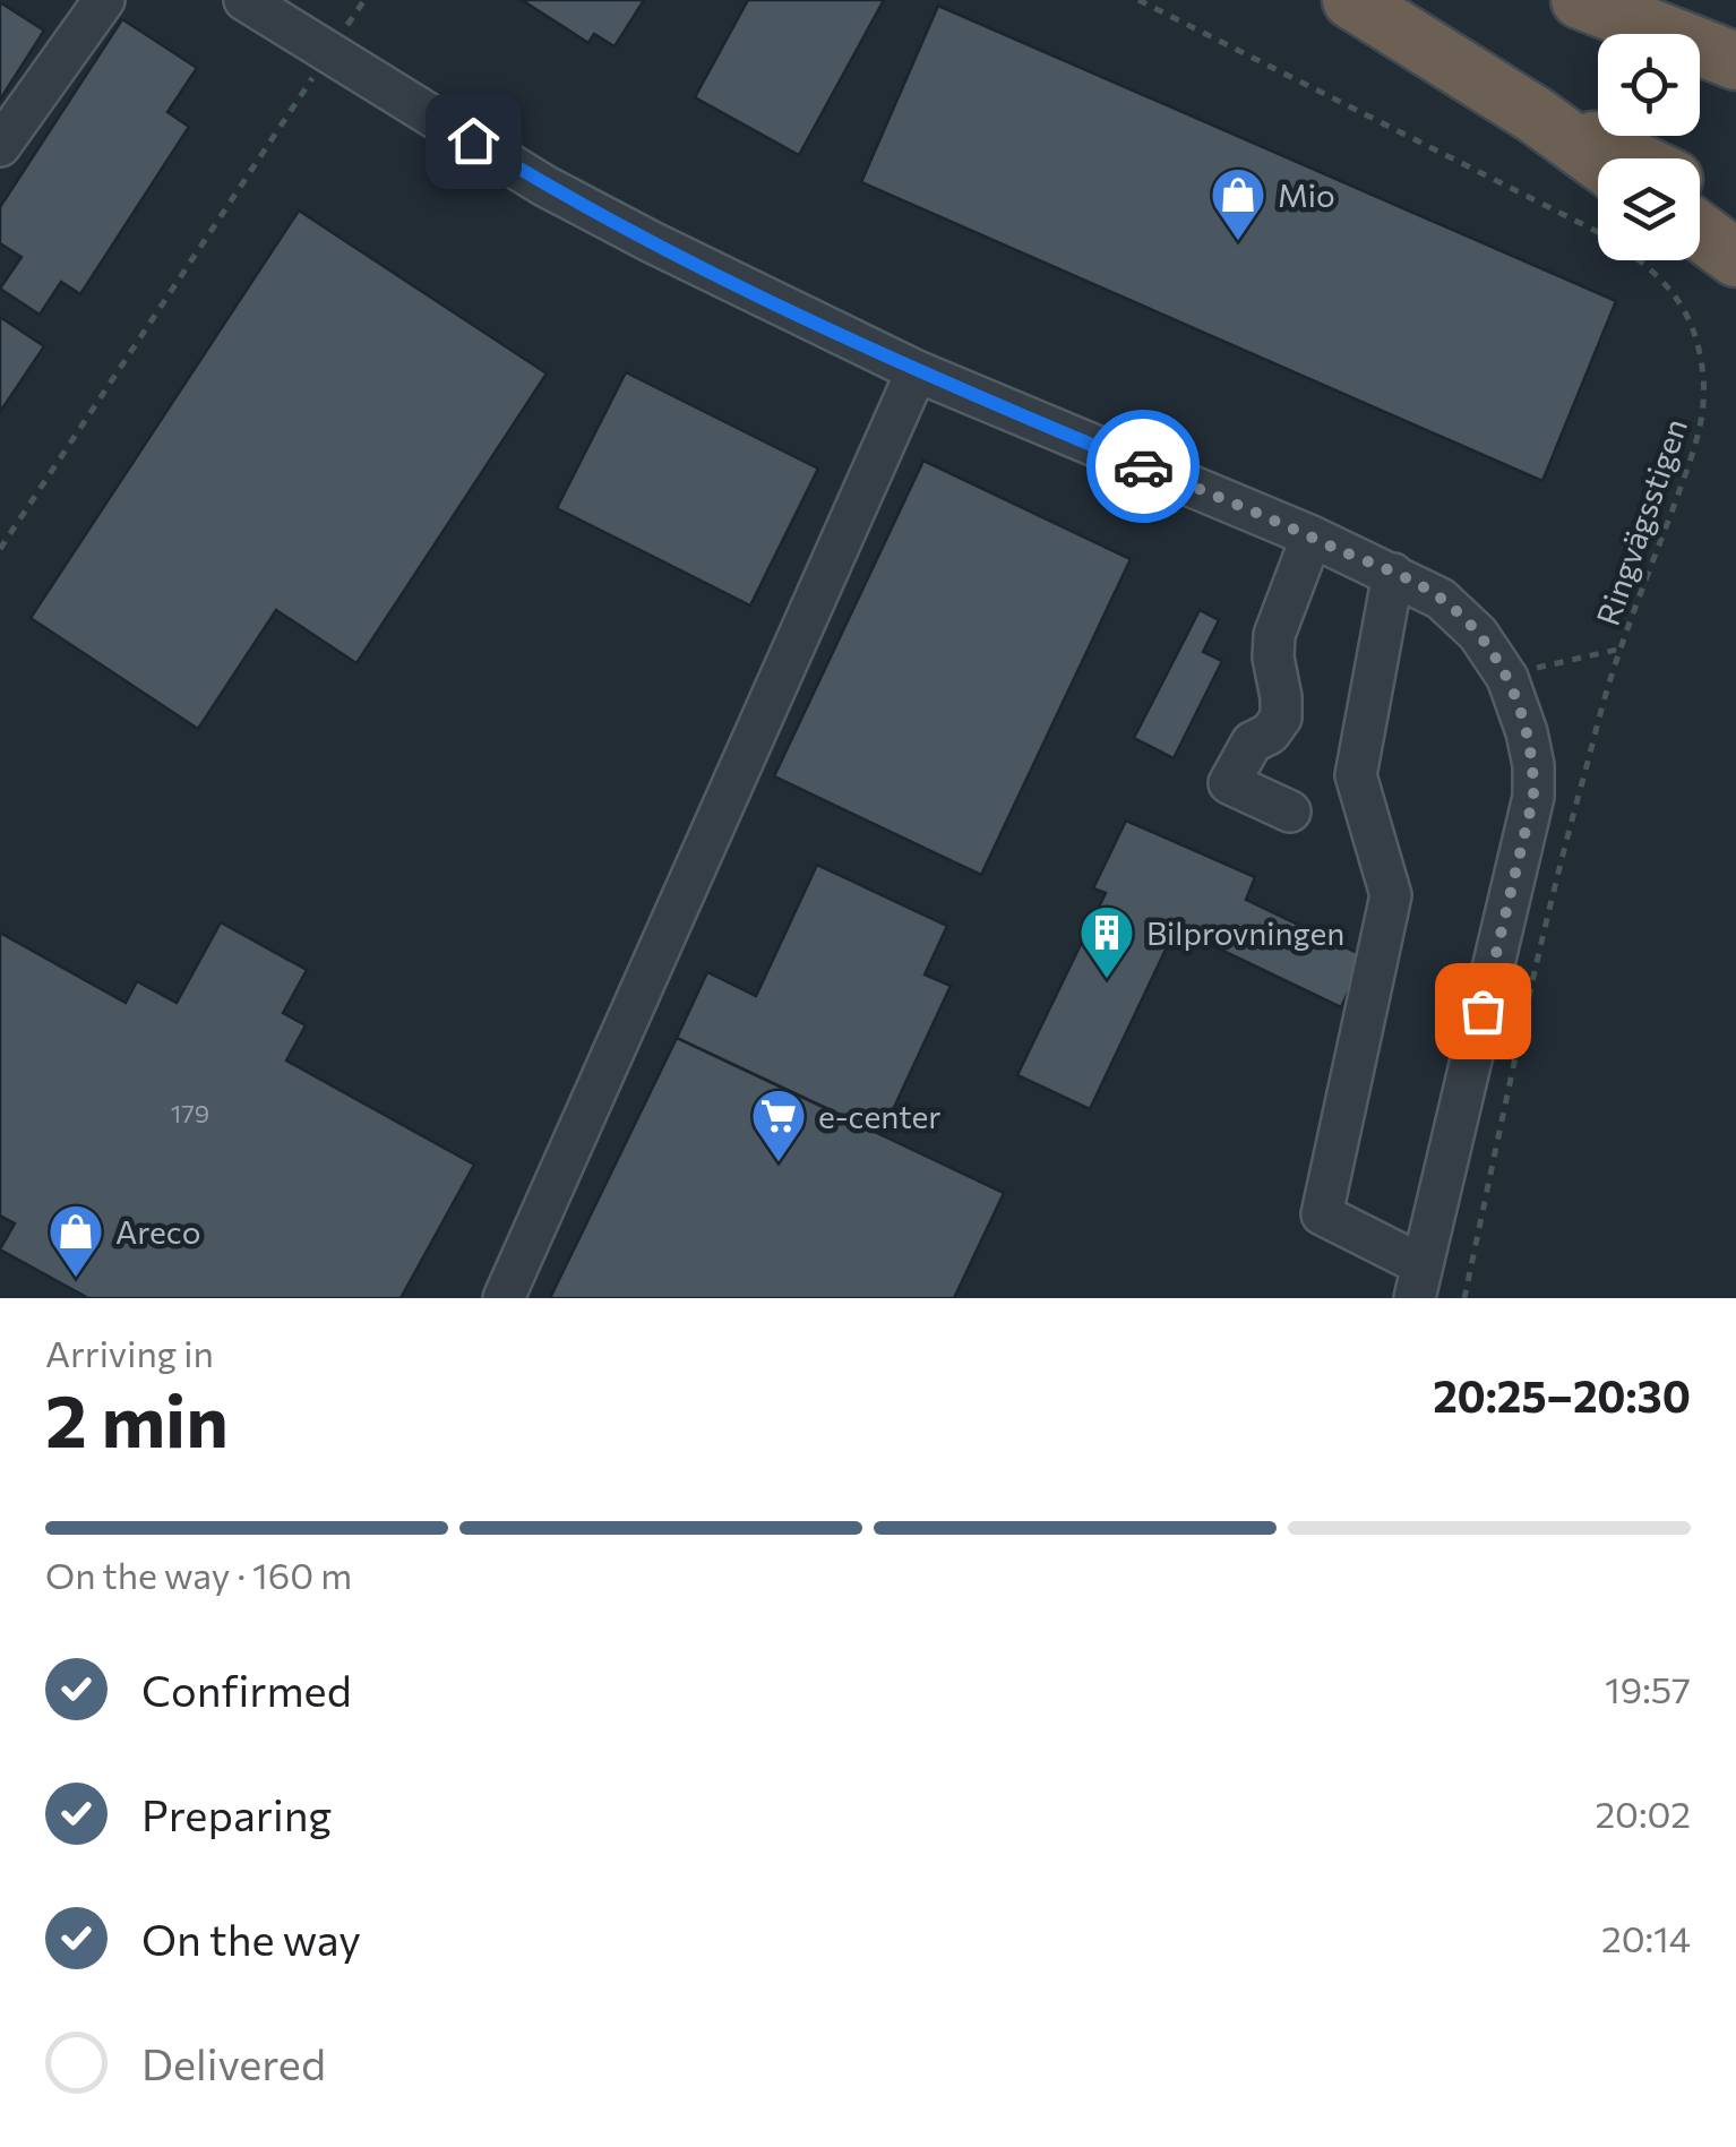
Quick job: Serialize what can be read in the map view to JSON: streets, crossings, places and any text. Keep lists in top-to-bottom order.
{
  "streets": {
    "path": ["Ringvägsstigen"]
  },
  "places": {
    "shop": ["Mio", "Areco"],
    "building": ["Bilprovningen"],
    "supermarket": ["e-center"]
  },
  "house_numbers": ["179"],
  "page": {
    "heading": ["2 min", "Arriving in", "20:25–20:30"],
    "bar": "On the way · 160 m",
    "list": [
      ["Confirmed", "19:57"],
      ["Preparing", "20:02"],
      ["On the way", "20:14"],
      "Delivered"
    ]
  }
}
